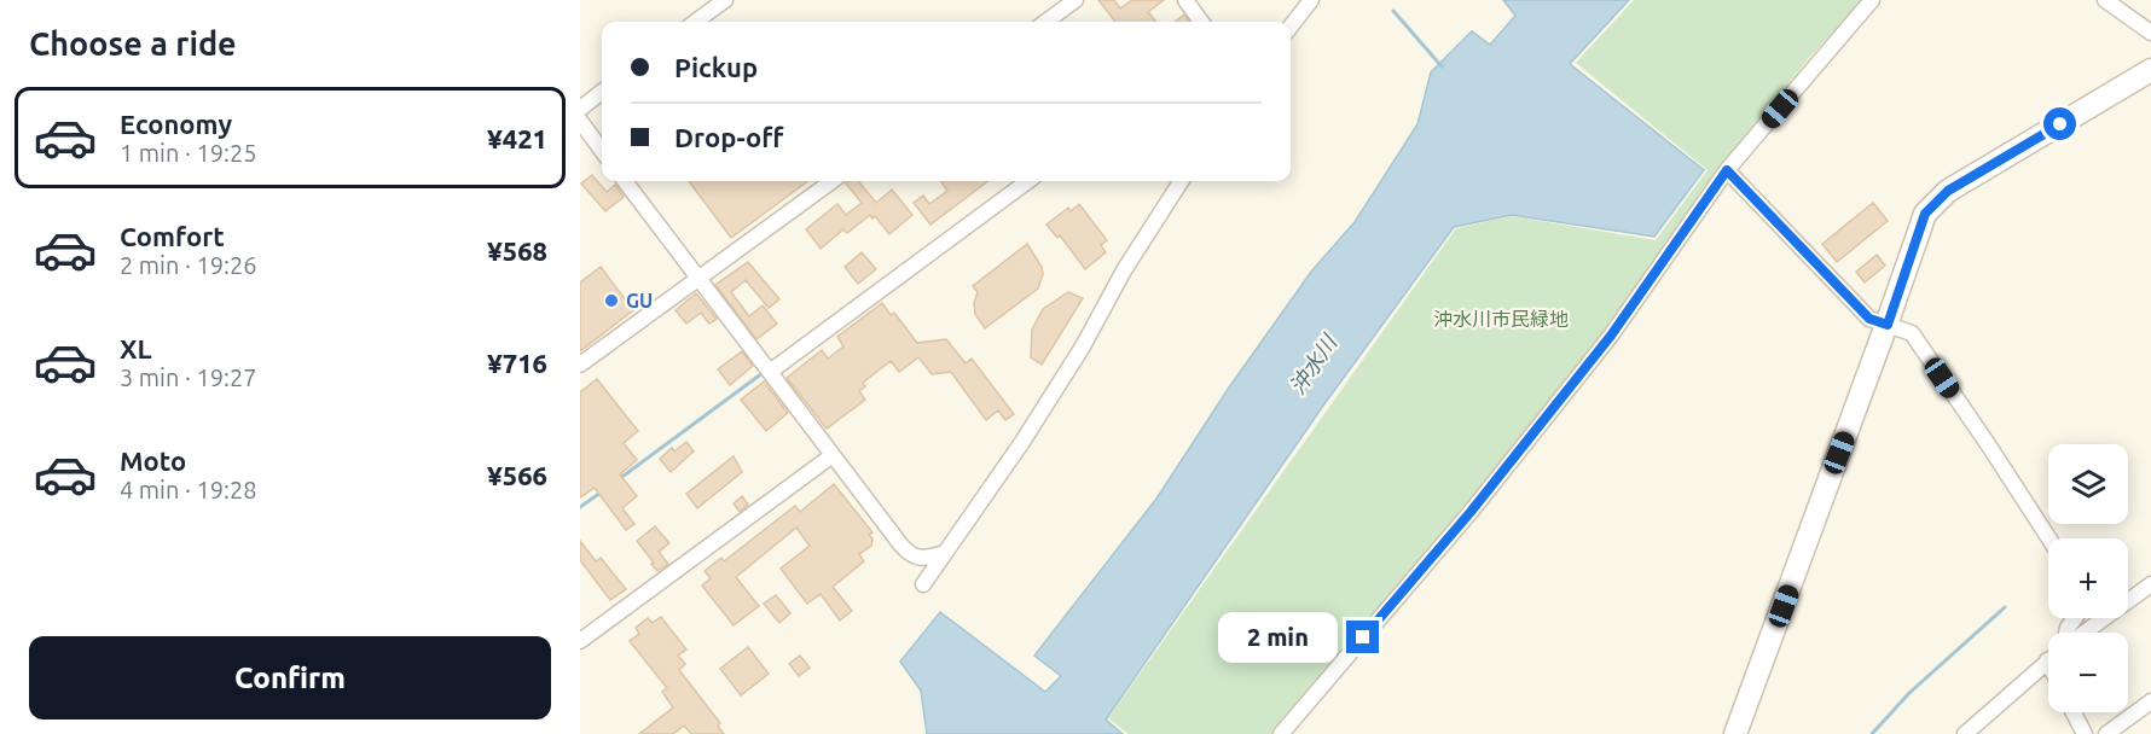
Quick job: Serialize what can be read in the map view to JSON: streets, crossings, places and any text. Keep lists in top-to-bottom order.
{
  "water": ["沖水川"],
  "parks": ["沖水川市民緑地"],
  "places": ["GU"],
  "page": {
    "heading": "Choose a ride",
    "banner": ["Pickup", "Drop-off"],
    "list": [
      {
        "name": "Economy",
        "note": "1 min · 19:25",
        "value": "¥421"
      },
      {
        "name": "Comfort",
        "note": "2 min · 19:26",
        "value": "¥568"
      },
      {
        "name": "XL",
        "note": "3 min · 19:27",
        "value": "¥716"
      },
      {
        "name": "Moto",
        "note": "4 min · 19:28",
        "value": "¥566"
      }
    ],
    "map_buttons": ["+", "−"],
    "bubble": "2 min",
    "buttons": "Confirm"
  }
}
